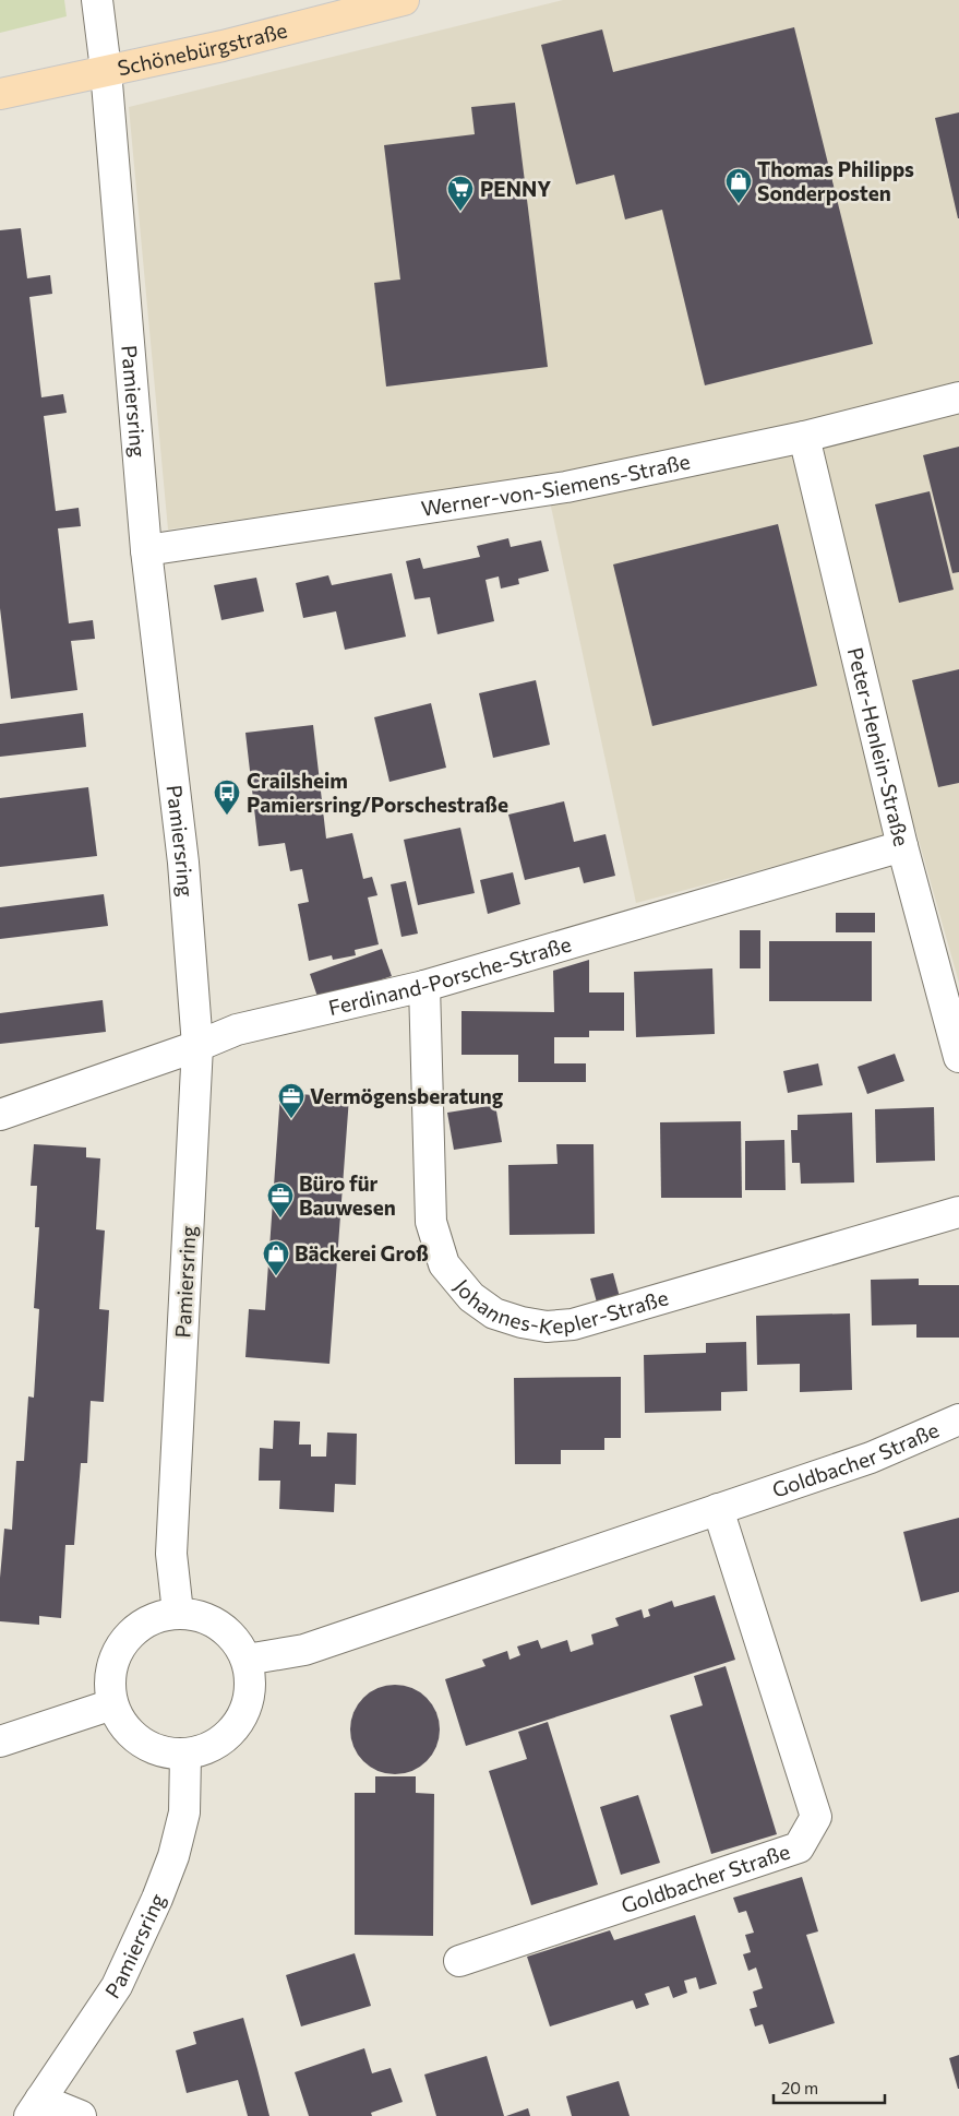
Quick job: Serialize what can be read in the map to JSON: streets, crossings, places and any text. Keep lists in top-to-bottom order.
{
  "streets": {
    "main road": ["Schönebürgstraße"],
    "street": [
      "Pamiersring",
      "Werner-von-Siemens-Straße",
      "Peter-Henlein-Straße",
      "Ferdinand-Porsche-Straße",
      "Johannes-Kepler-Straße",
      "Goldbacher Straße"
    ]
  },
  "crossings": [
    ["Schönebürgstraße", "Pamiersring"],
    ["Pamiersring", "Werner-von-Siemens-Straße"],
    ["Pamiersring", "Ferdinand-Porsche-Straße"],
    ["Pamiersring", "Goldbacher Straße"],
    ["Werner-von-Siemens-Straße", "Peter-Henlein-Straße"],
    ["Peter-Henlein-Straße", "Ferdinand-Porsche-Straße"],
    ["Ferdinand-Porsche-Straße", "Johannes-Kepler-Straße"]
  ],
  "places": {
    "shop": ["Thomas Philipps Sonderposten", "Bäckerei Groß"],
    "supermarket": ["PENNY"],
    "bus stop": ["Crailsheim Pamiersring/Porschestraße"],
    "office": ["Vermögensberatung", "Büro für Bauwesen"]
  },
  "scale_bar": "20 m"
}
